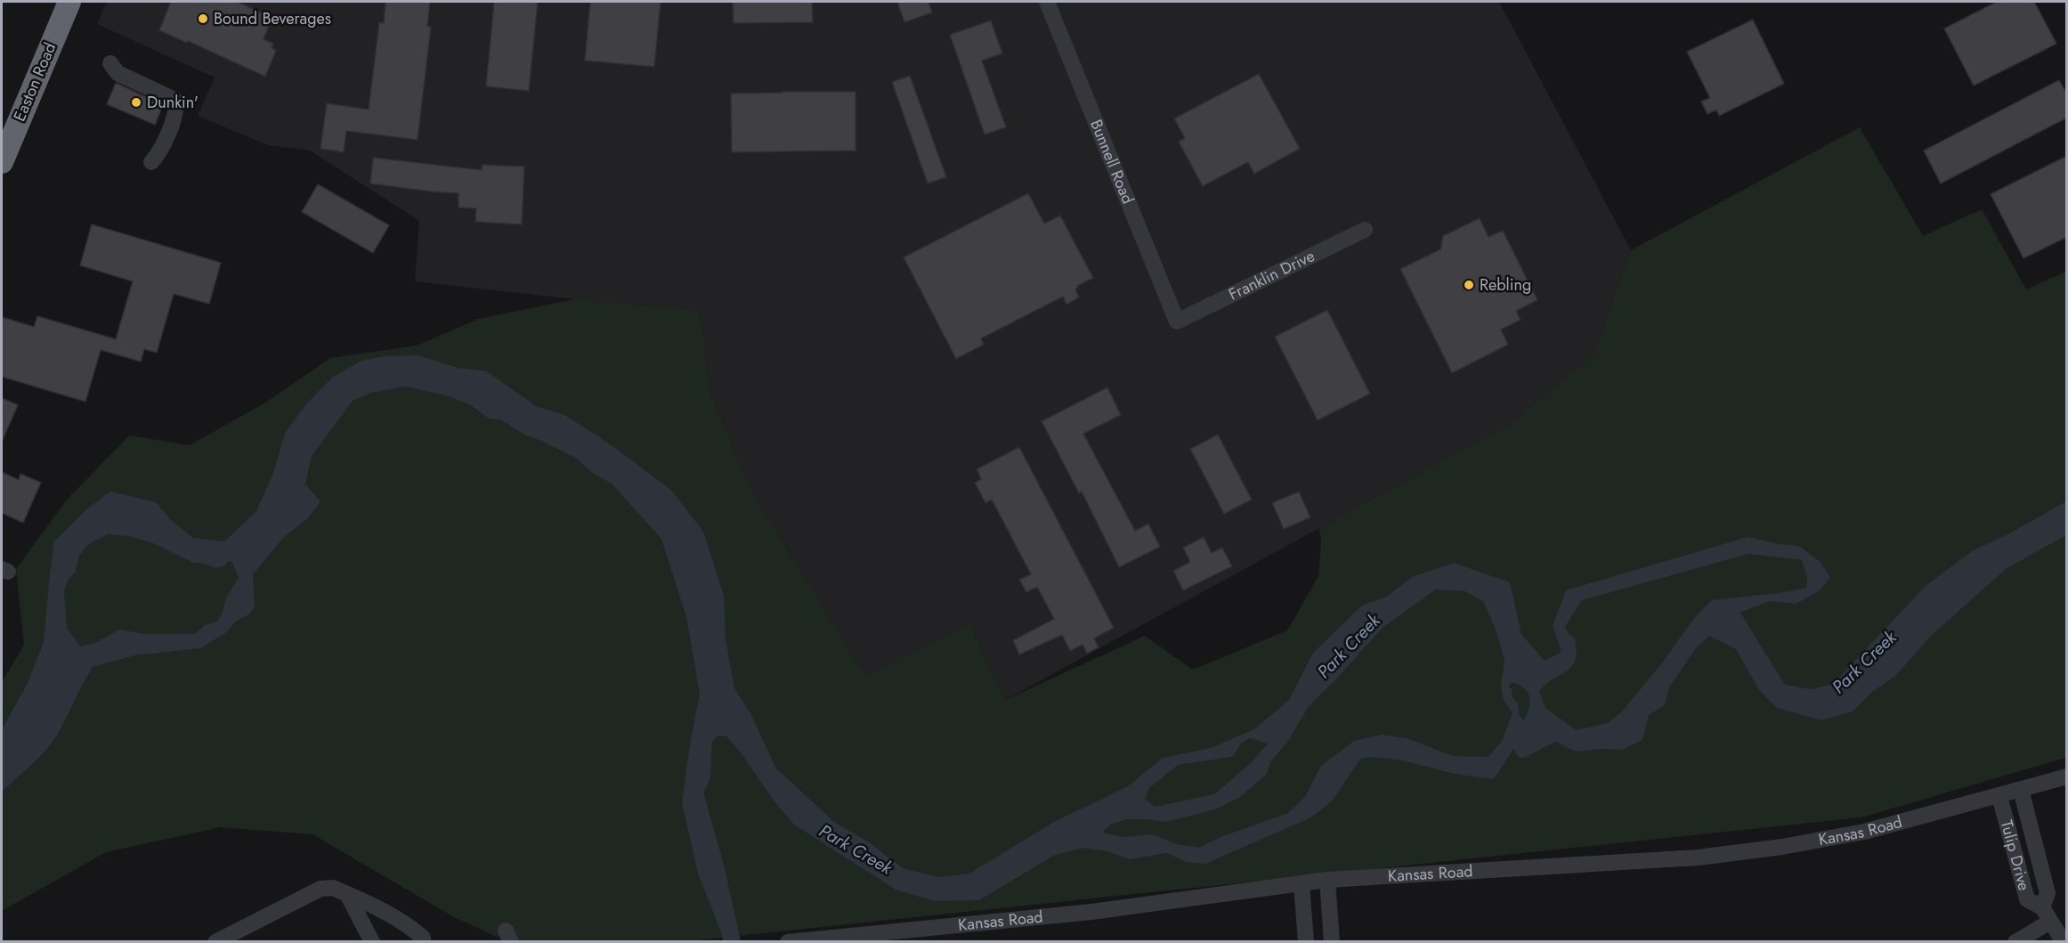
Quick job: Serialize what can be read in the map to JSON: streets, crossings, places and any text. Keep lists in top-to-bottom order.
{
  "streets": {
    "highway": ["Easton Road"],
    "street": [
      "Bunnell Road",
      "Franklin Drive",
      "Kansas Road",
      "Tulip Drive"
    ]
  },
  "crossings": [
    ["Bunnell Road", "Franklin Drive"],
    ["Kansas Road", "Tulip Drive"]
  ],
  "water": ["Park Creek"],
  "places": ["Bound Beverages", "Dunkin'", "Rebling"]
}
